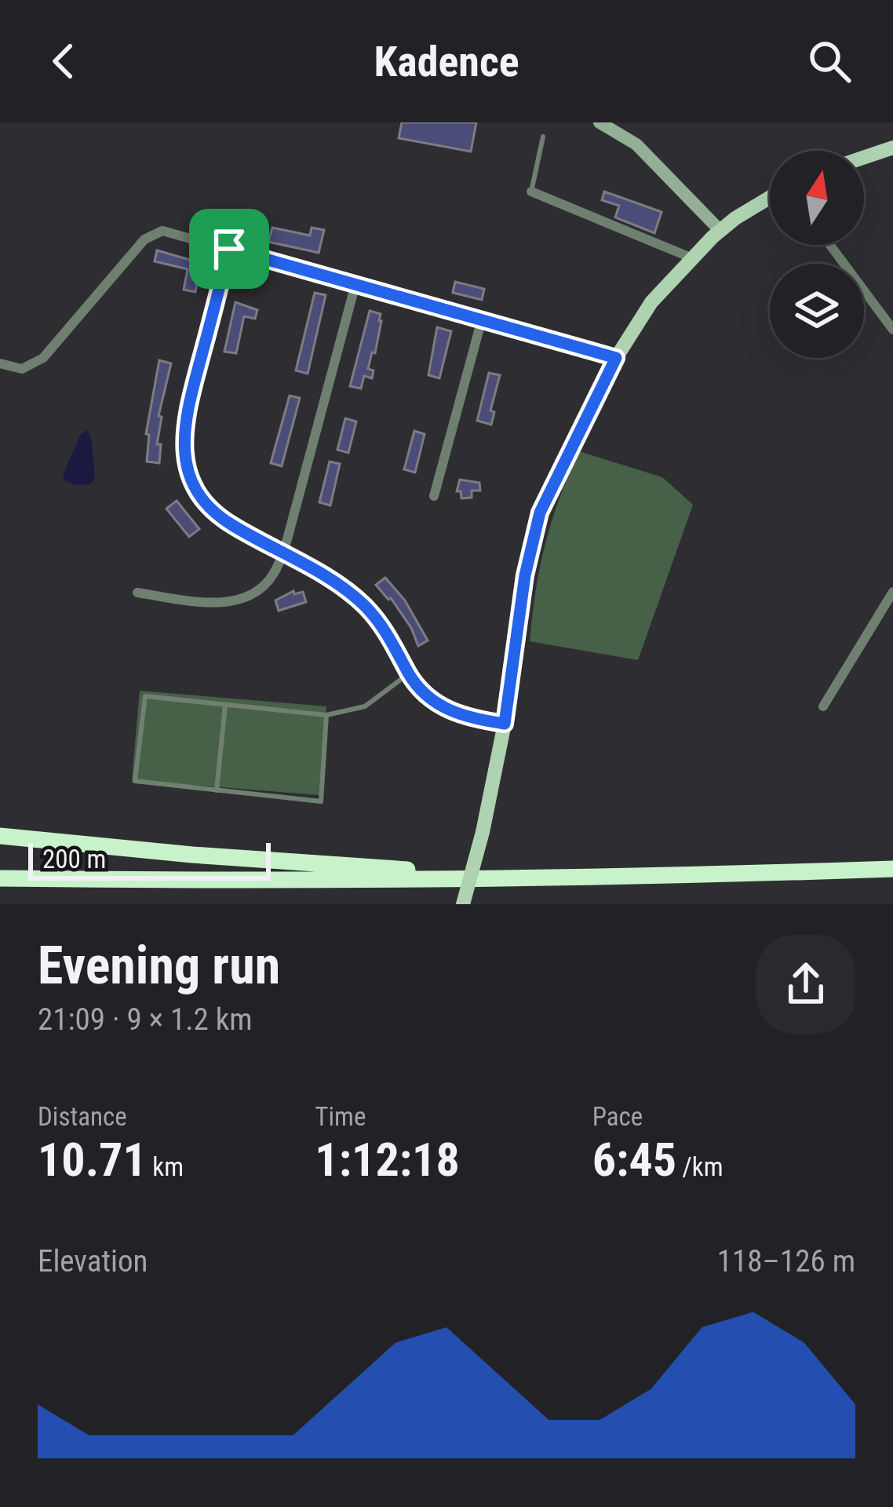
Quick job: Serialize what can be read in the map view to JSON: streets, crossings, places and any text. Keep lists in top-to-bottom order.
{
  "scale_bar": "200 m",
  "north": "top",
  "page": {
    "header": "Kadence",
    "scale": "200 m",
    "heading": ["Evening run", "21:09 · 9 × 1.2 km"],
    "stats": [
      ["Distance", "10.71 km"],
      ["Time", "1:12:18"],
      ["Pace", "6:45 /km"]
    ],
    "chart": ["Elevation", "118–126 m"]
  }
}
